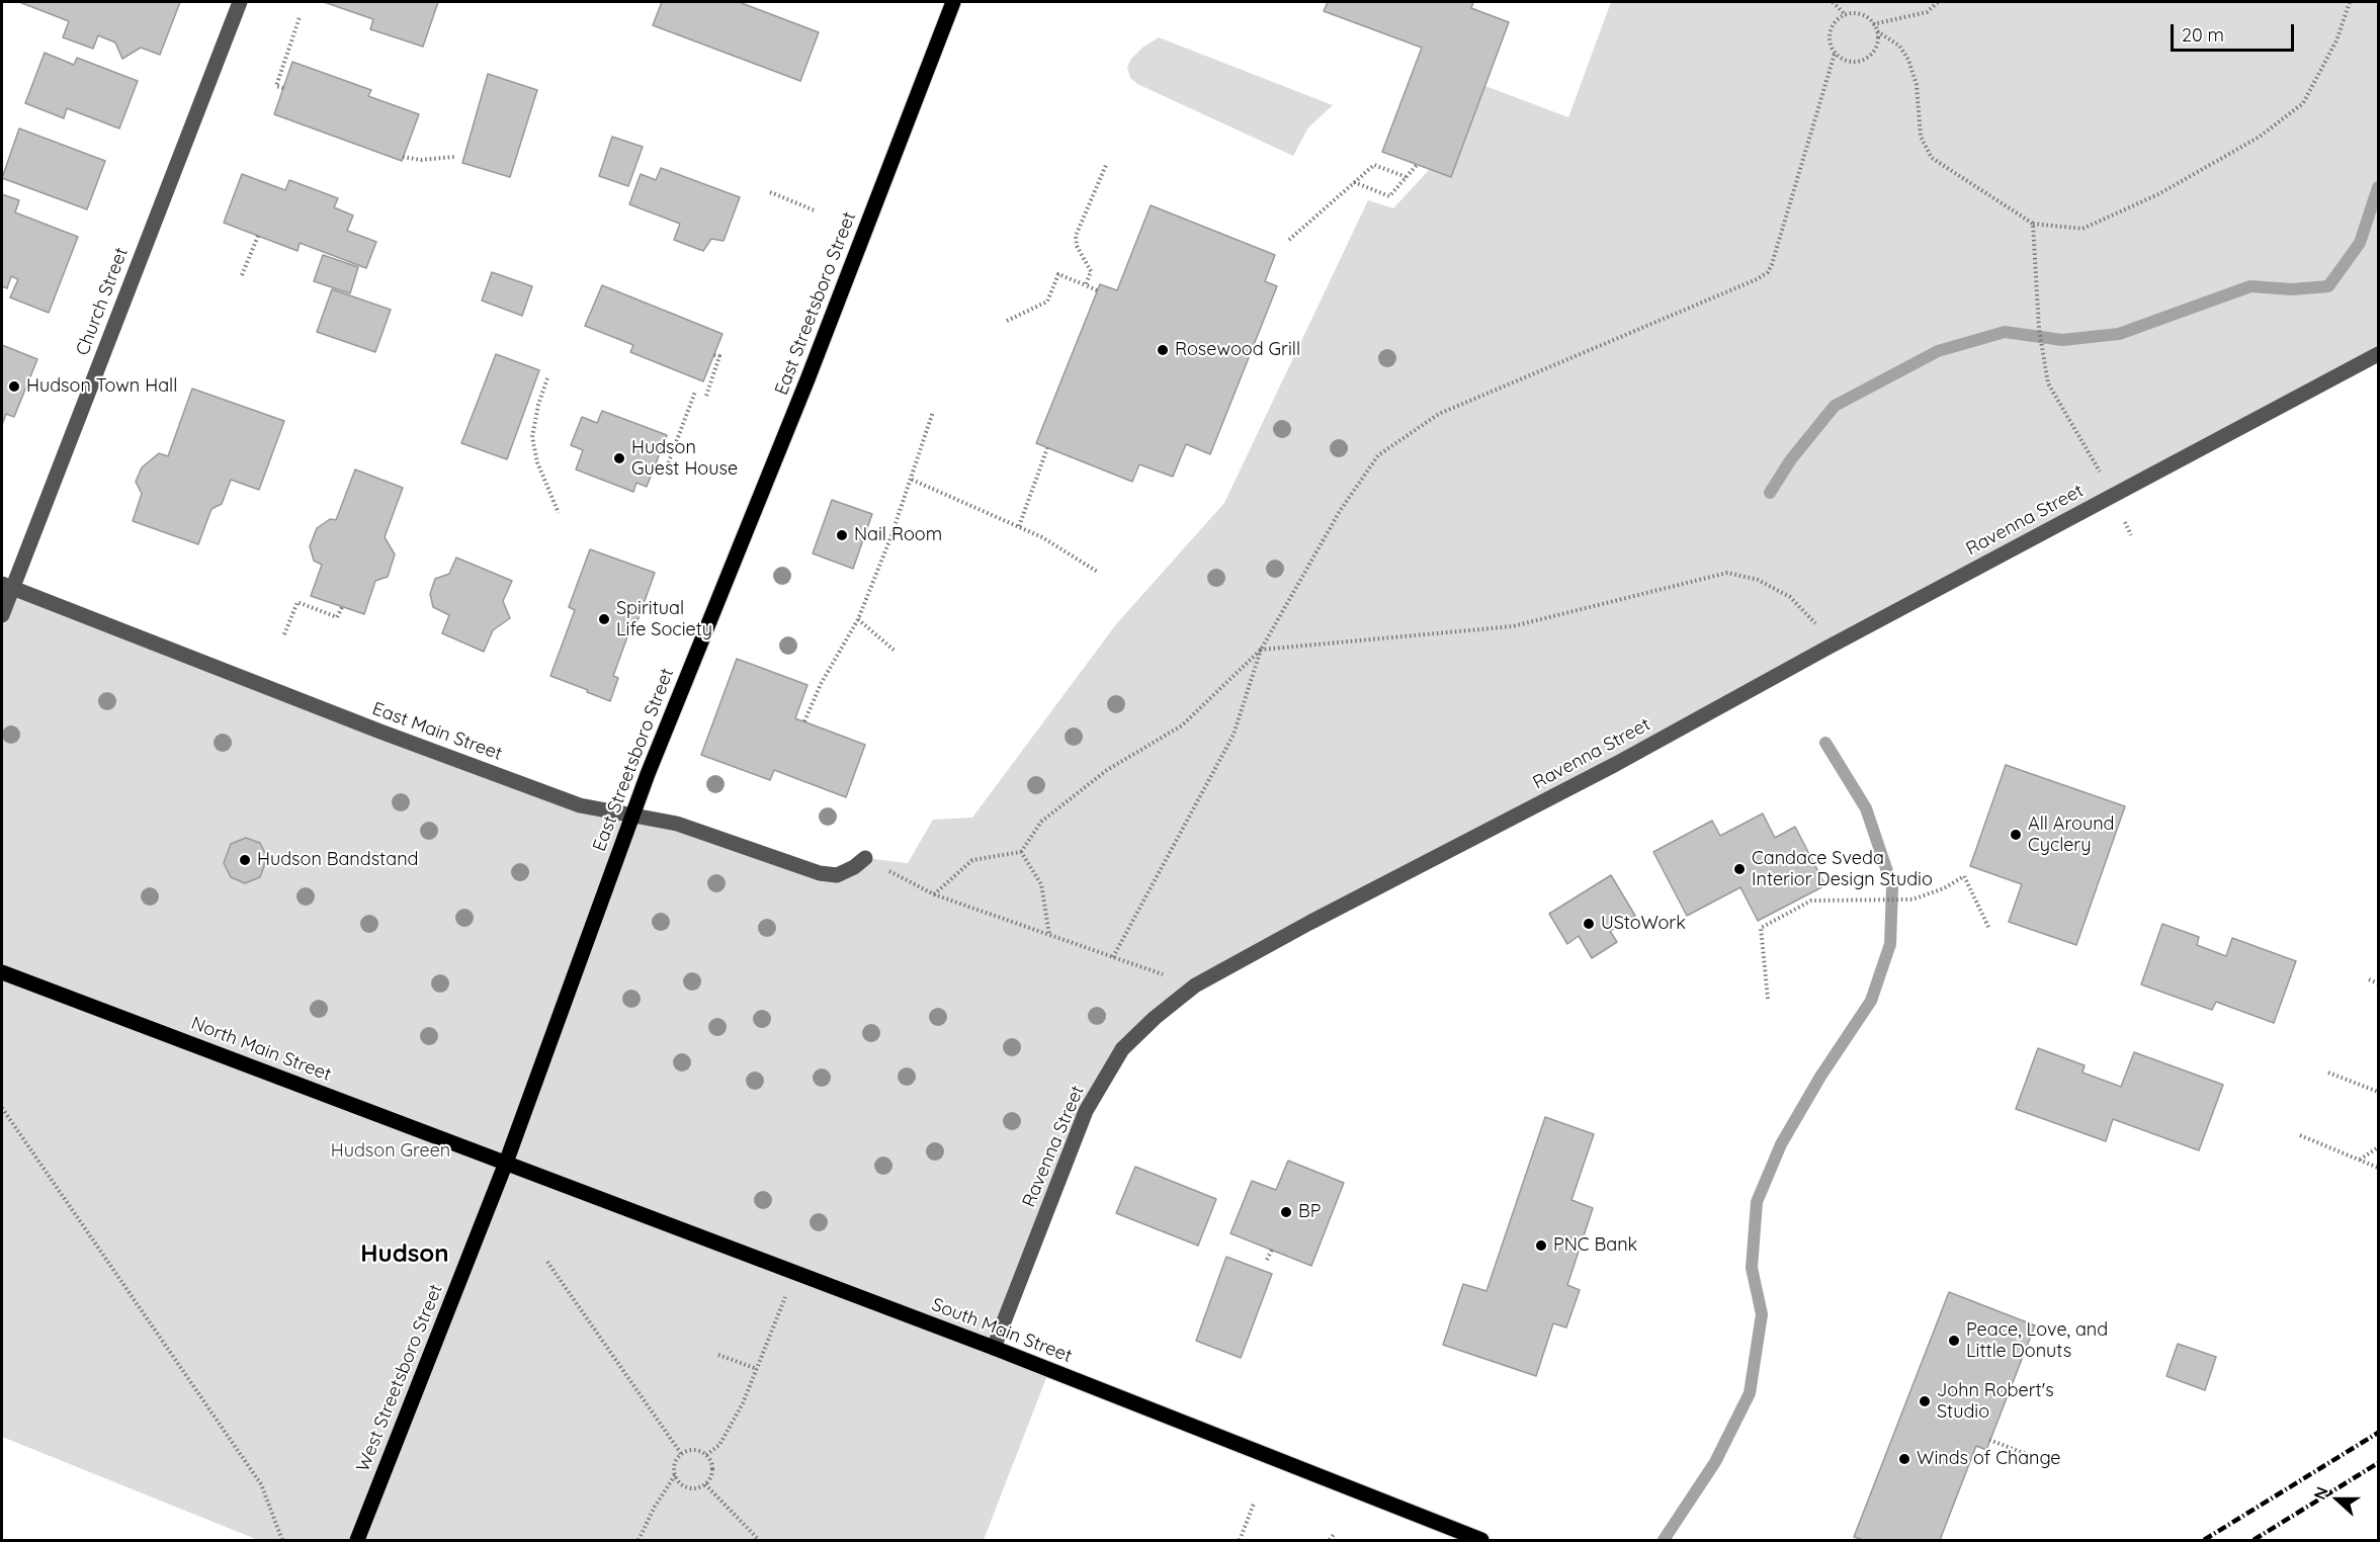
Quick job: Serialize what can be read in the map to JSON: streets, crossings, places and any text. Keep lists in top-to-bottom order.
{
  "streets": {
    "main road": [
      "East Streetsboro Street",
      "North Main Street",
      "South Main Street",
      "West Streetsboro Street"
    ],
    "street": ["Church Street", "Ravenna Street", "East Main Street"]
  },
  "crossings": [
    ["Church Street", "East Main Street"],
    ["East Streetsboro Street", "East Main Street"],
    ["East Streetsboro Street", "North Main Street"],
    ["East Streetsboro Street", "South Main Street"],
    ["East Streetsboro Street", "West Streetsboro Street"],
    ["Ravenna Street", "South Main Street"],
    ["North Main Street", "South Main Street"],
    ["North Main Street", "West Streetsboro Street"],
    ["South Main Street", "West Streetsboro Street"]
  ],
  "districts": ["Hudson"],
  "parks": ["Hudson Green"],
  "places": [
    "Rosewood Grill",
    "Hudson Town Hall",
    "Hudson Guest House",
    "Nail Room",
    "Spiritual Life Society",
    "All Around Cyclery",
    "Hudson Bandstand",
    "Candace Sveda Interior Design Studio",
    "UStoWork",
    "BP",
    "PNC Bank",
    "Peace, Love, and Little Donuts",
    "John Robert's Studio",
    "Winds of Change"
  ],
  "scale_bar": "20 m",
  "north": "left"
}
